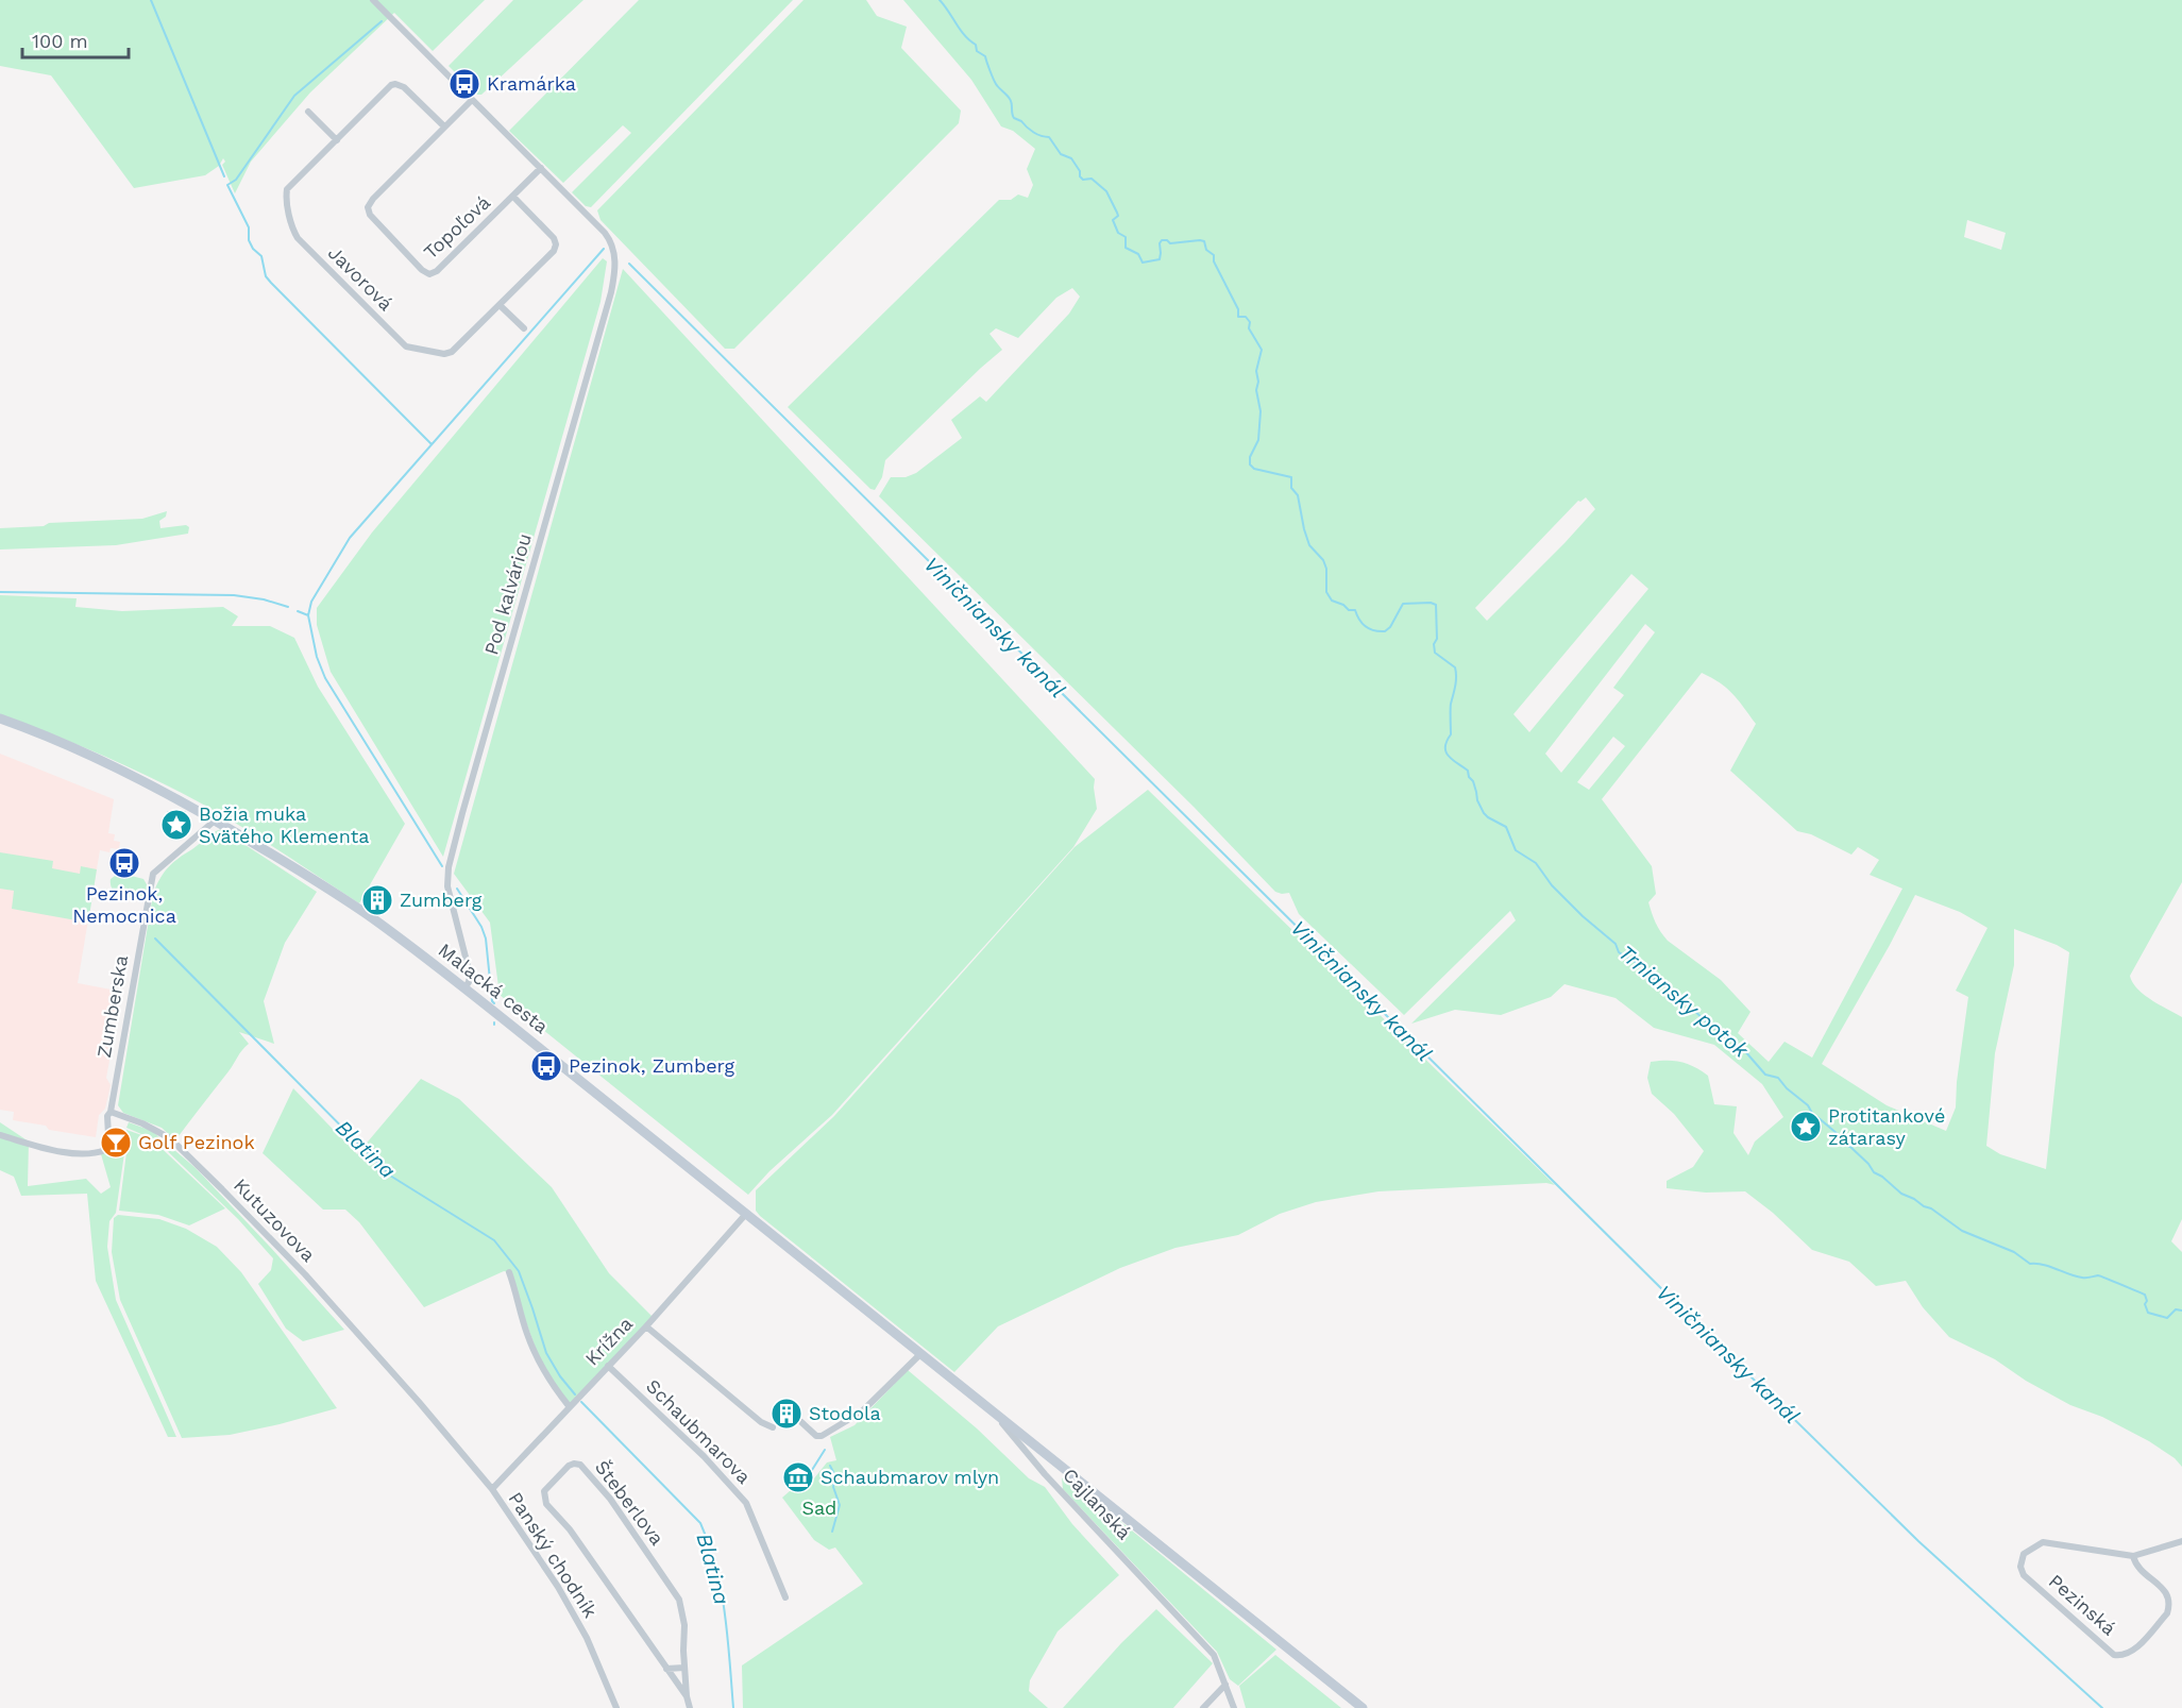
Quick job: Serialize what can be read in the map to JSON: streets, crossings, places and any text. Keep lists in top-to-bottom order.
{
  "streets": {
    "main road": ["Malacká cesta", "Cajlanská"],
    "street": [
      "Topoľová",
      "Javorová",
      "Pod kalváriou",
      "Zumberska",
      "Kutuzovova",
      "Krížna",
      "Schaubmarova",
      "Šteberlova",
      "Panský chodník",
      "Pezinská"
    ]
  },
  "crossings": [
    ["Topoľová", "Javorová"],
    ["Topoľová", "Pod kalváriou"],
    ["Pod kalváriou", "Malacká cesta"],
    ["Malacká cesta", "Zumberska"],
    ["Malacká cesta", "Krížna"],
    ["Malacká cesta", "Cajlanská"],
    ["Zumberska", "Kutuzovova"],
    ["Kutuzovova", "Krížna"],
    ["Kutuzovova", "Panský chodník"],
    ["Krížna", "Schaubmarova"],
    ["Krížna", "Panský chodník"]
  ],
  "water": ["Viničniansky kanál", "Trniansky potok", "Blatina"],
  "parks": ["Sad"],
  "places": {
    "bus stop": ["Kramárka", "Pezinok, Nemocnica", "Pezinok, Zumberg"],
    "place": ["Božia muka Svätého Klementa", "Protitankové zátarasy"],
    "building": ["Zumberg", "Stodola"],
    "bar": ["Golf Pezinok"],
    "museum": ["Schaubmarov mlyn"]
  },
  "scale_bar": "100 m"
}
